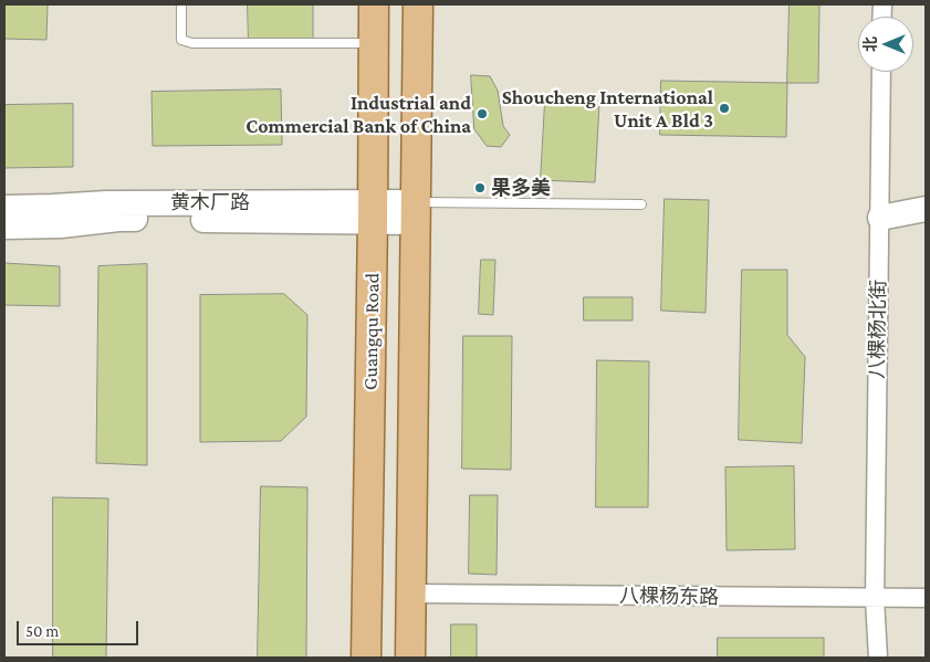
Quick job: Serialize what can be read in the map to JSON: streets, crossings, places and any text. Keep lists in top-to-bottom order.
{
  "streets": {
    "main road": ["黄木厂路", "Guangqu Road"],
    "street": ["八棵杨北街", "八棵杨东路"]
  },
  "crossings": [
    ["黄木厂路", "Guangqu Road"],
    ["八棵杨北街", "八棵杨东路"]
  ],
  "places": ["Shoucheng International Unit A Bld 3", "Industrial and Commercial Bank of China", "果多美"],
  "scale_bar": "50 m",
  "north": "left"
}
